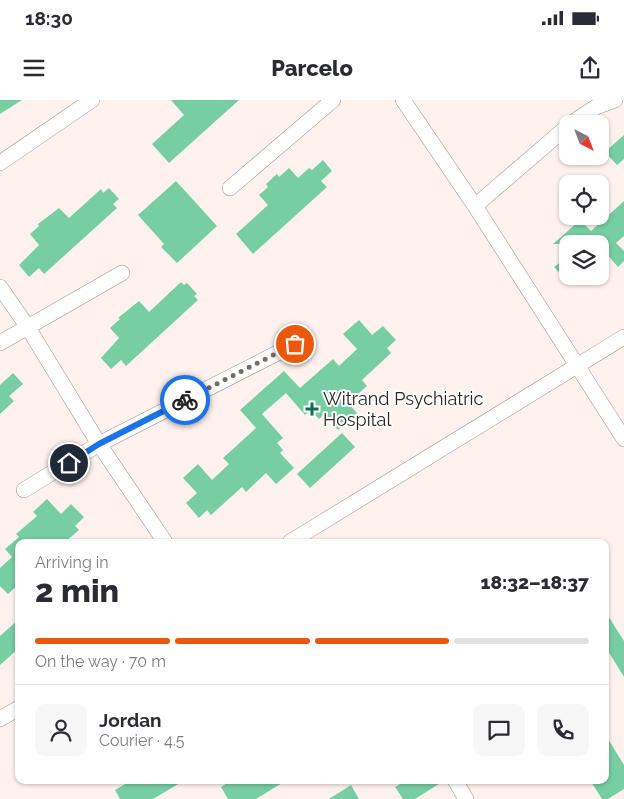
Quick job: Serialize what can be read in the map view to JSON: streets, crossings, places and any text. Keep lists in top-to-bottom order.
{
  "places": {
    "health": ["Witrand Psychiatric Hospital"]
  },
  "north": "bottom right",
  "page": {
    "status": "18:30",
    "header": "Parcelo",
    "heading": ["2 min", "Arriving in", "18:32–18:37"],
    "panel": ["Jordan", "Courier · 4.5"],
    "bar": "On the way · 70 m"
  }
}
